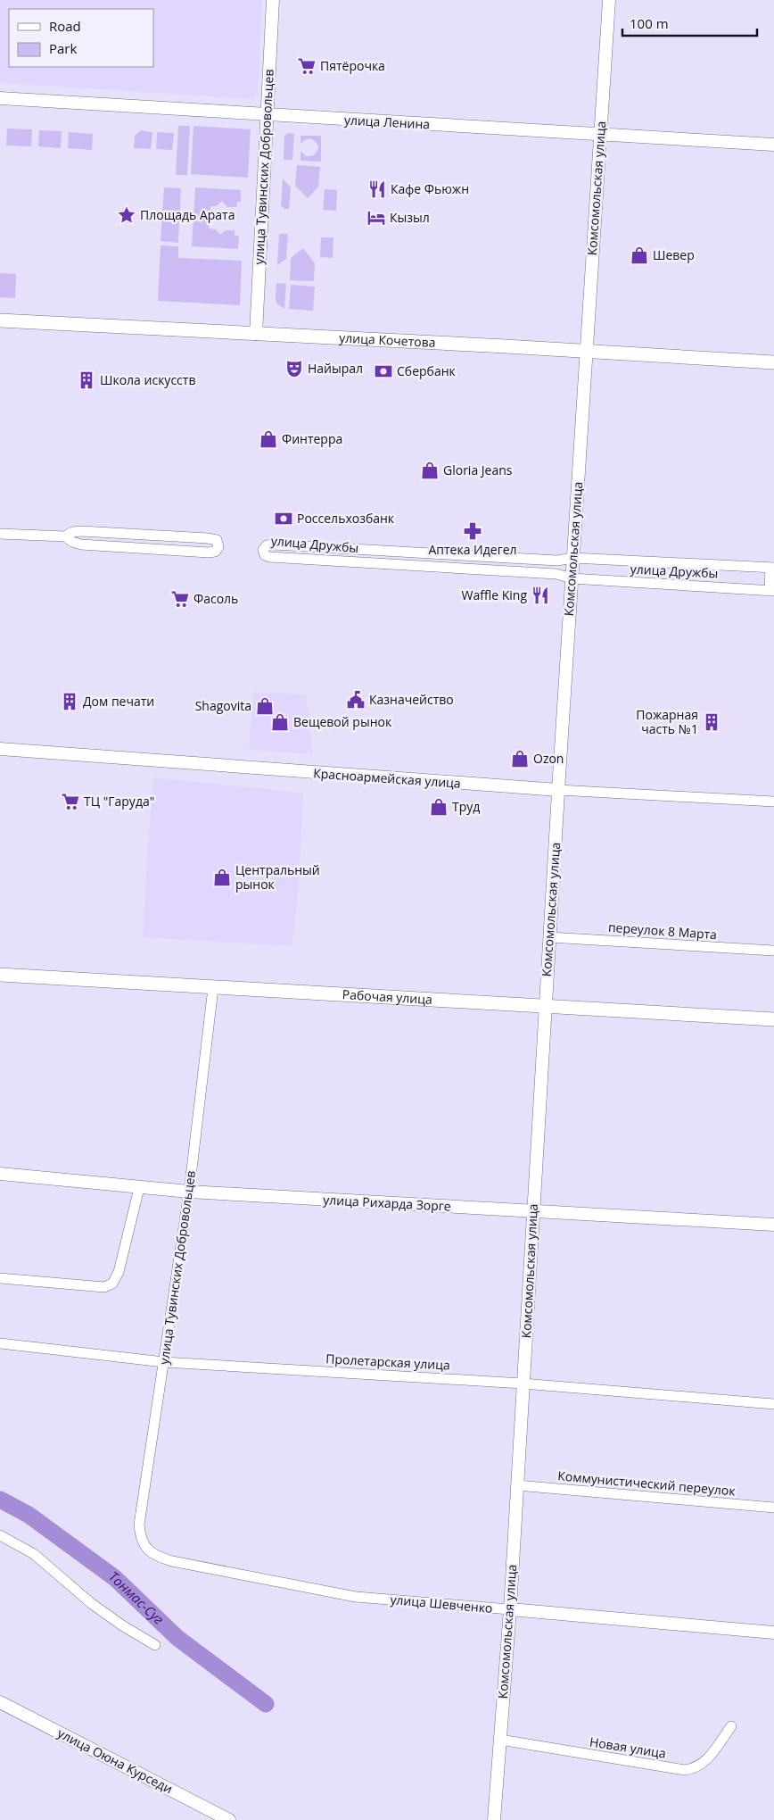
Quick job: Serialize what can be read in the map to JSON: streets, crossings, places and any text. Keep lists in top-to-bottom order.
{
  "streets": {
    "main road": ["улица Кочетова", "Рабочая улица"],
    "street": [
      "улица Ленина",
      "улица Тувинских Добровольцев",
      "Комсомольская улица",
      "улица Дружбы",
      "Красноармейская улица",
      "переулок 8 Марта",
      "улица Рихарда Зорге",
      "Пролетарская улица",
      "Коммунистический переулок",
      "улица Шевченко",
      "Новая улица",
      "улица Оюна Курседи"
    ]
  },
  "crossings": [
    ["улица Ленина", "улица Тувинских Добровольцев"],
    ["улица Ленина", "Комсомольская улица"],
    ["улица Тувинских Добровольцев", "улица Кочетова"],
    ["улица Тувинских Добровольцев", "Рабочая улица"],
    ["улица Тувинских Добровольцев", "улица Рихарда Зорге"],
    ["улица Тувинских Добровольцев", "Пролетарская улица"],
    ["улица Тувинских Добровольцев", "улица Шевченко"],
    ["Комсомольская улица", "улица Кочетова"],
    ["Комсомольская улица", "улица Дружбы"],
    ["Комсомольская улица", "Красноармейская улица"],
    ["Комсомольская улица", "переулок 8 Марта"],
    ["Комсомольская улица", "Рабочая улица"],
    ["Комсомольская улица", "улица Рихарда Зорге"],
    ["Комсомольская улица", "Пролетарская улица"],
    ["Комсомольская улица", "Коммунистический переулок"],
    ["Комсомольская улица", "улица Шевченко"],
    ["Комсомольская улица", "Новая улица"]
  ],
  "water": ["Тонмас-Суг"],
  "places": {
    "supermarket": ["Пятёрочка", "Фасоль", "ТЦ \"Гаруда\""],
    "restaurant": ["Кафе Фьюжн", "Waffle King"],
    "place": ["Площадь Арата"],
    "hotel": ["Кызыл"],
    "shop": [
      "Шевер",
      "Финтерра",
      "Gloria Jeans",
      "Shagovita",
      "Вещевой рынок",
      "Ozon",
      "Труд",
      "Центральный рынок"
    ],
    "theatre": ["Найырал"],
    "bank": ["Сбербанк", "Россельхозбанк"],
    "building": ["Школа искусств", "Дом печати", "Пожарная часть №1"],
    "pharmacy": ["Аптека Идегел"],
    "public building": ["Казначейство"]
  },
  "legend": ["Road", "Park"],
  "scale_bar": "100 m"
}
